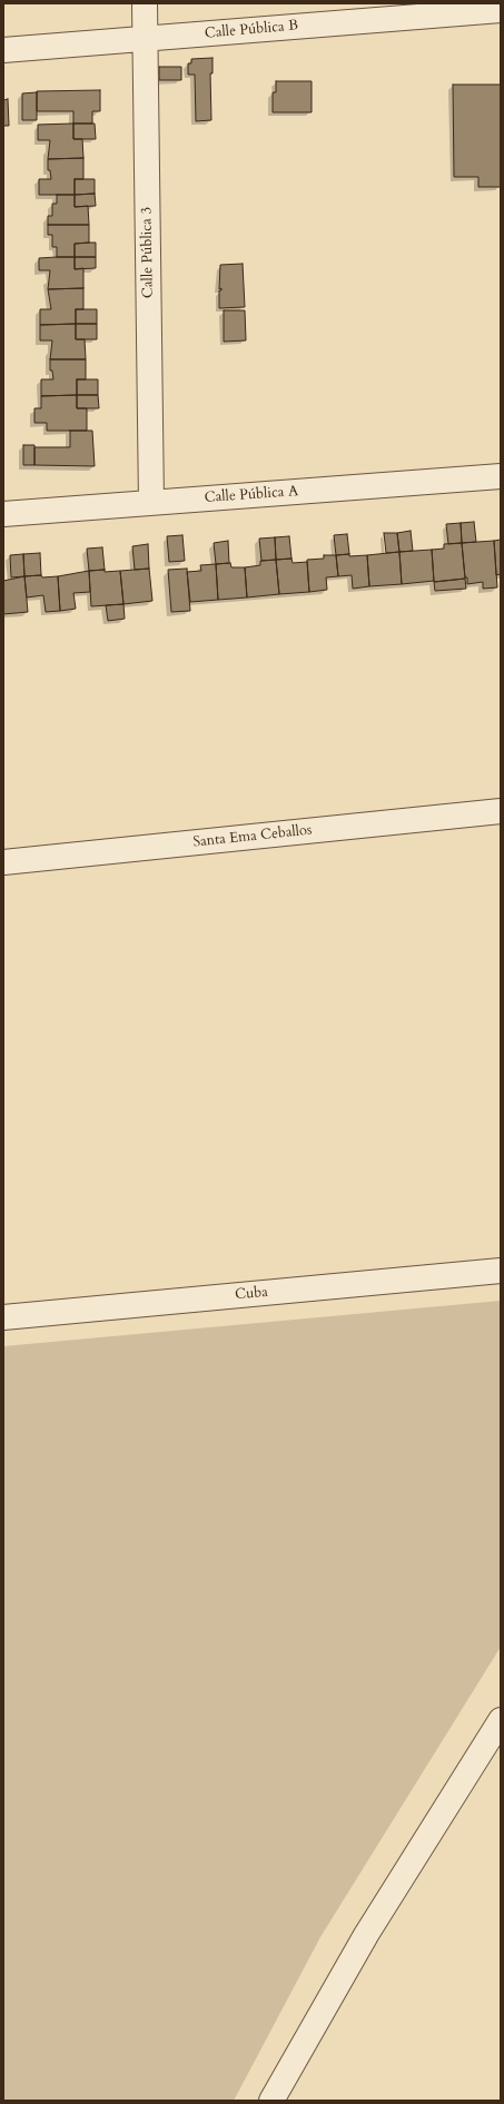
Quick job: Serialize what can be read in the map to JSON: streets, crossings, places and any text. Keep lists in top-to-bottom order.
{
  "streets": {
    "street": [
      "Calle Pública B",
      "Calle Pública 3",
      "Calle Pública A",
      "Santa Ema Ceballos",
      "Cuba"
    ]
  },
  "crossings": [
    ["Calle Pública B", "Calle Pública 3"],
    ["Calle Pública 3", "Calle Pública A"]
  ]
}
